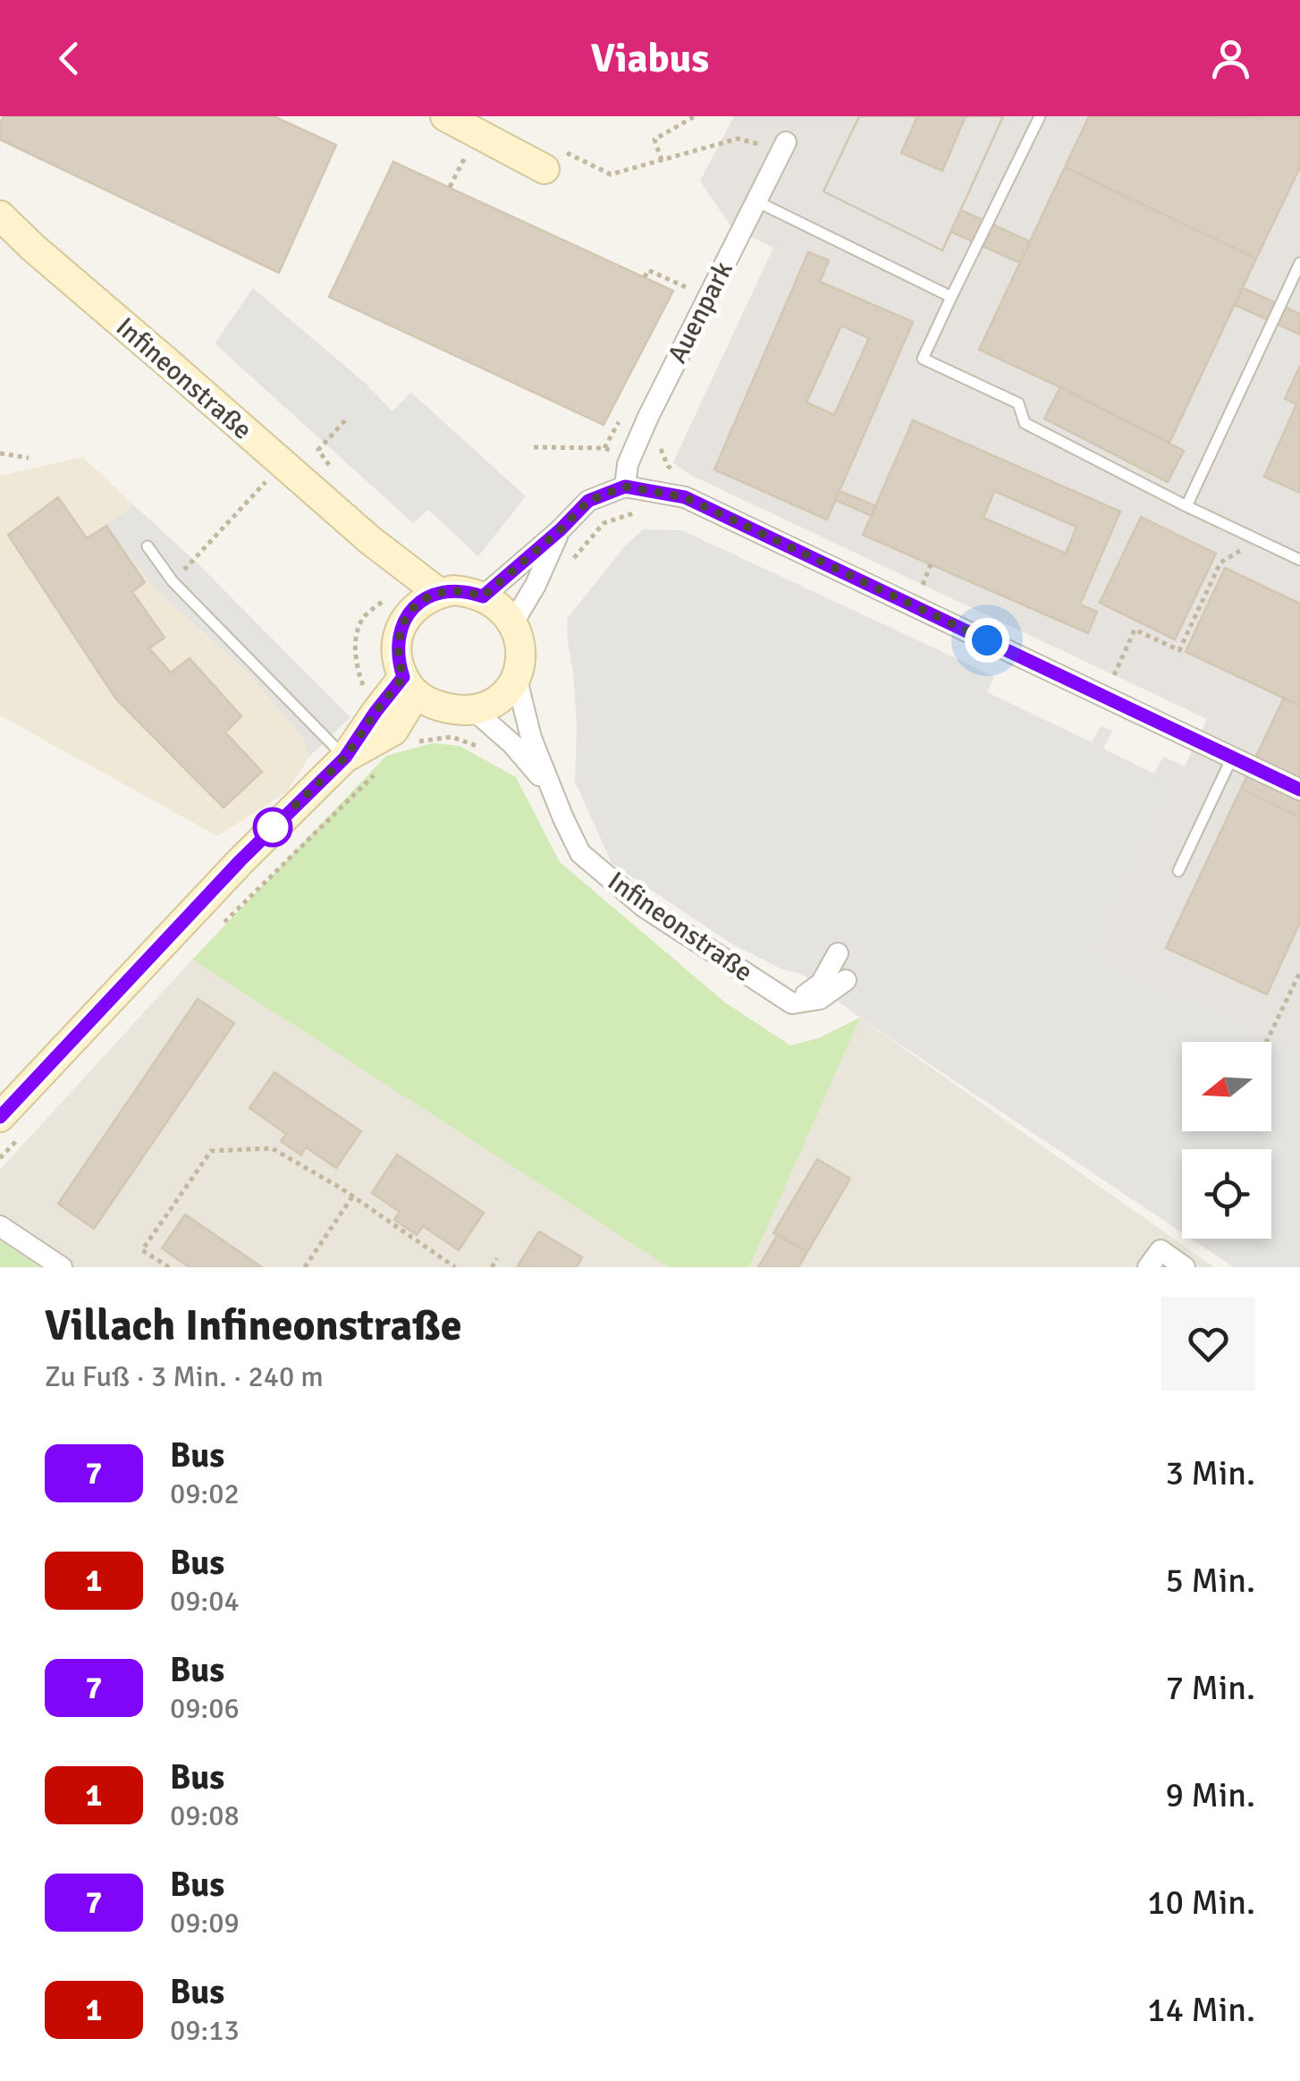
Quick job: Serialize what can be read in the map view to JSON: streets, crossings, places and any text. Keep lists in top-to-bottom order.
{
  "streets": {
    "street": ["Auenpark", "Infineonstraße"]
  },
  "lines": ["bus line 7"],
  "north": "left",
  "page": {
    "header": "Viabus",
    "heading": ["Villach Infineonstraße", "Zu Fuß · 3 Min. · 240 m"],
    "list": [
      {
        "mark": "7",
        "name": "Bus",
        "note": "09:02",
        "value": "3 Min."
      },
      {
        "mark": "1",
        "name": "Bus",
        "note": "09:04",
        "value": "5 Min."
      },
      {
        "mark": "7",
        "name": "Bus",
        "note": "09:06",
        "value": "7 Min."
      },
      {
        "mark": "1",
        "name": "Bus",
        "note": "09:08",
        "value": "9 Min."
      },
      {
        "mark": "7",
        "name": "Bus",
        "note": "09:09",
        "value": "10 Min."
      },
      {
        "mark": "1",
        "name": "Bus",
        "note": "09:13",
        "value": "14 Min."
      }
    ]
  }
}
